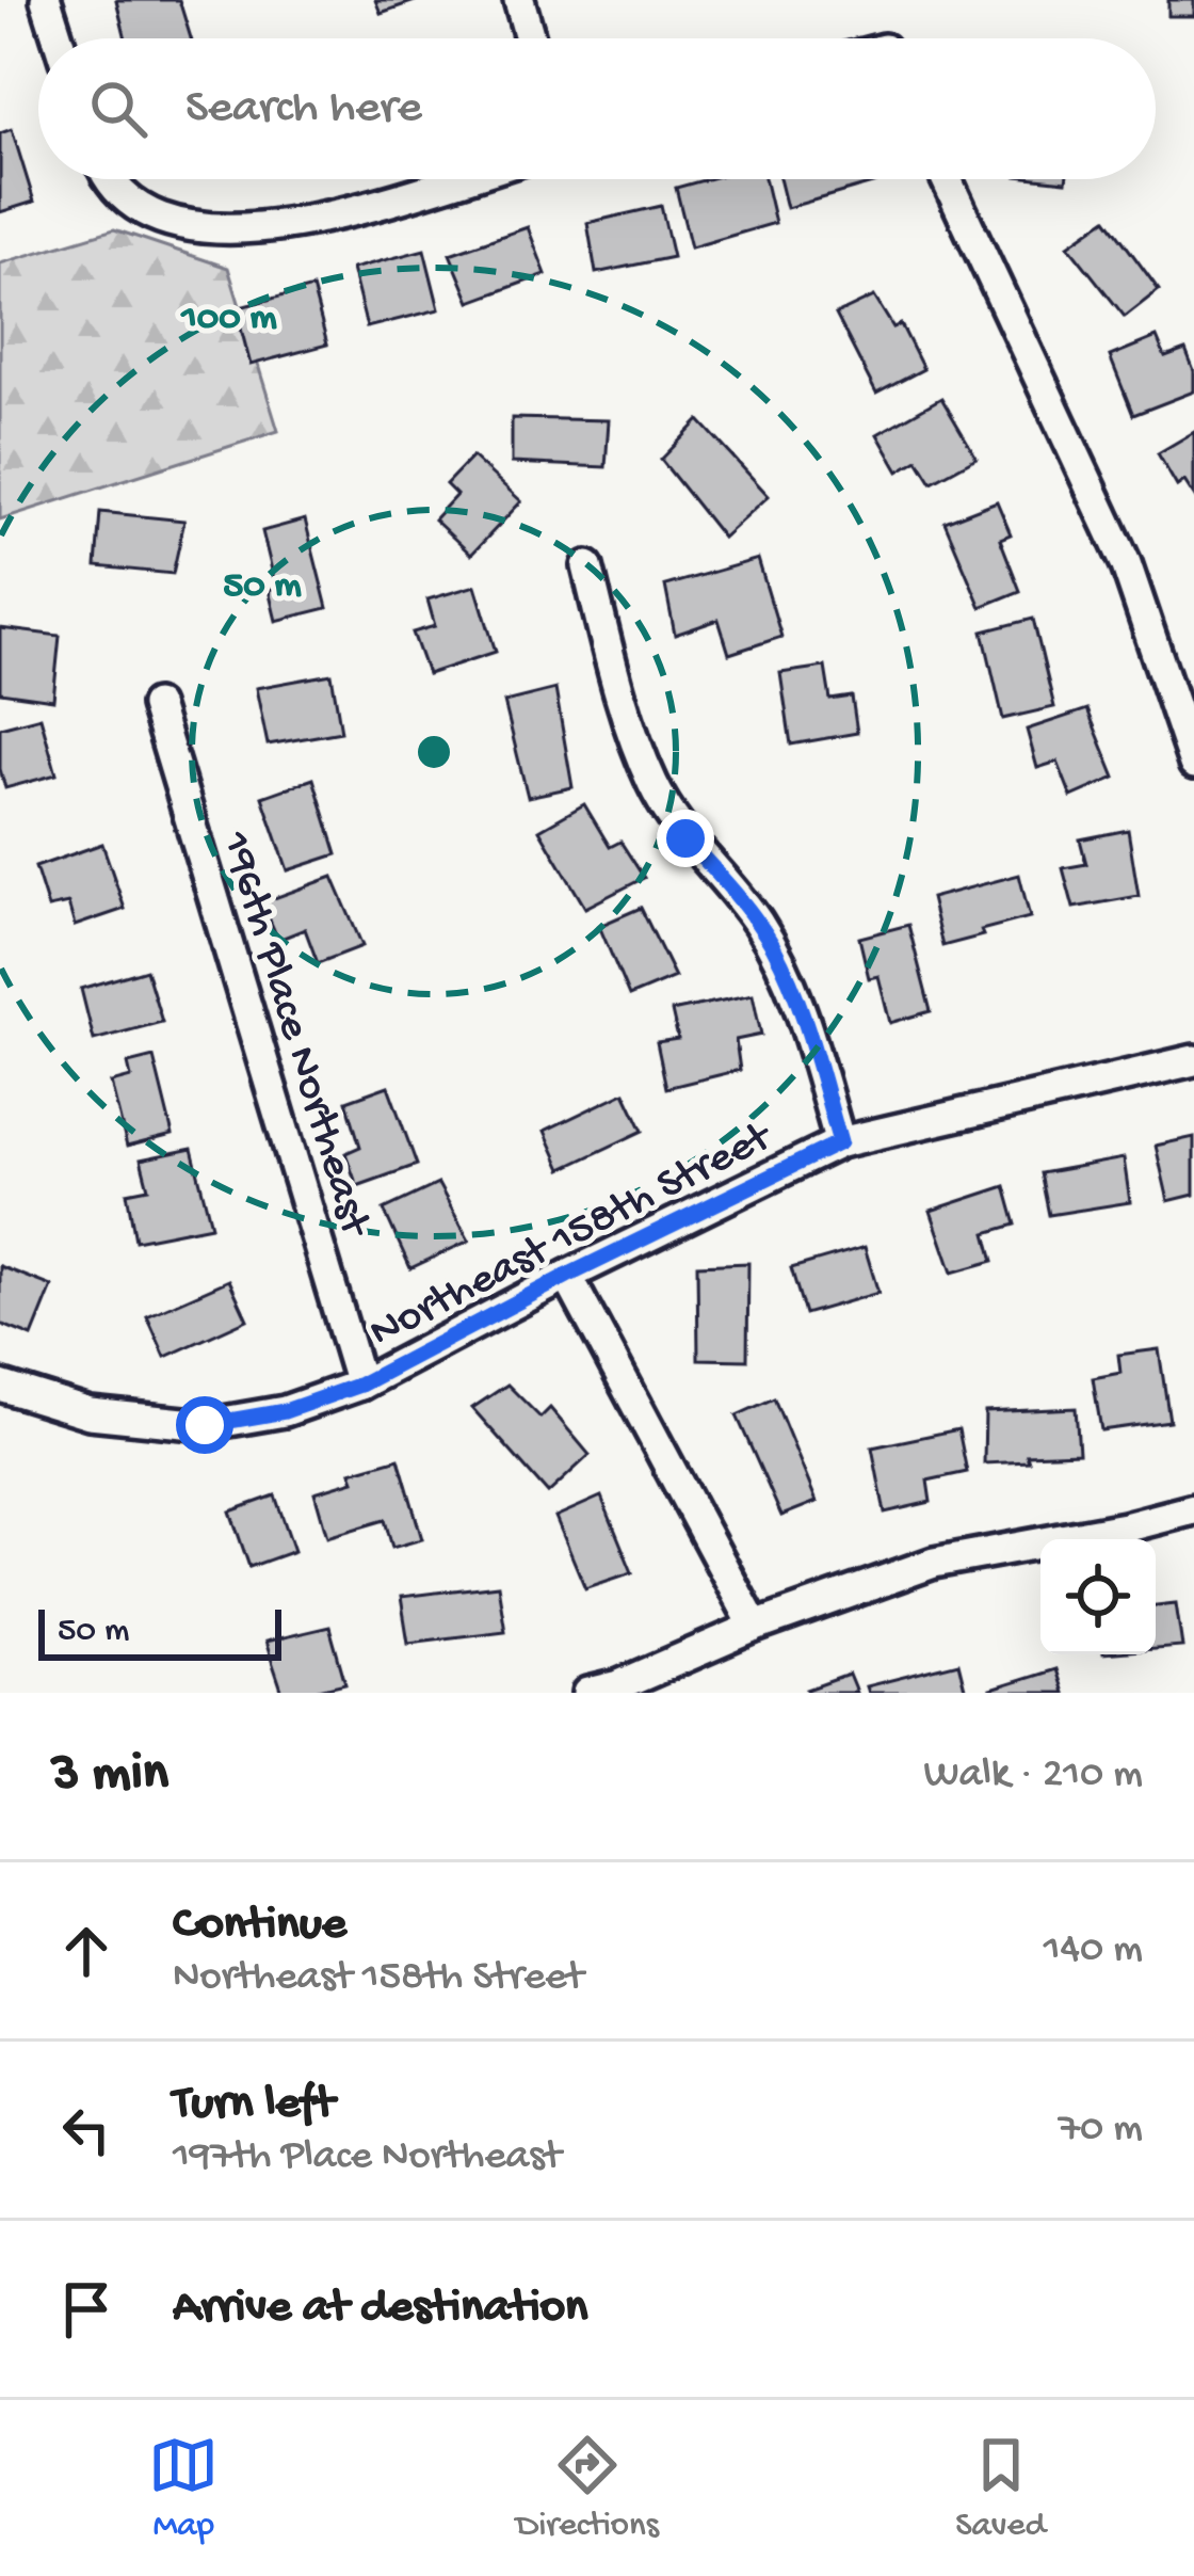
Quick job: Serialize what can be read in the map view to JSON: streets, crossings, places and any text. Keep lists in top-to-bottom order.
{
  "streets": {
    "street": ["196th Place Northeast", "Northeast 158th Street"]
  },
  "crossings": [
    ["196th Place Northeast", "Northeast 158th Street"]
  ],
  "scale_bar": "50 m",
  "page": {
    "search": "Search here",
    "scale": "50 m",
    "heading": ["3 min", "Walk · 210 m"],
    "list": [
      ["Continue", "Northeast 158th Street", "140 m"],
      ["Turn left", "197th Place Northeast", "70 m"],
      "Arrive at destination"
    ],
    "nav": ["Map", "Directions", "Saved"]
  },
  "rings": ["100 m", "50 m"]
}
